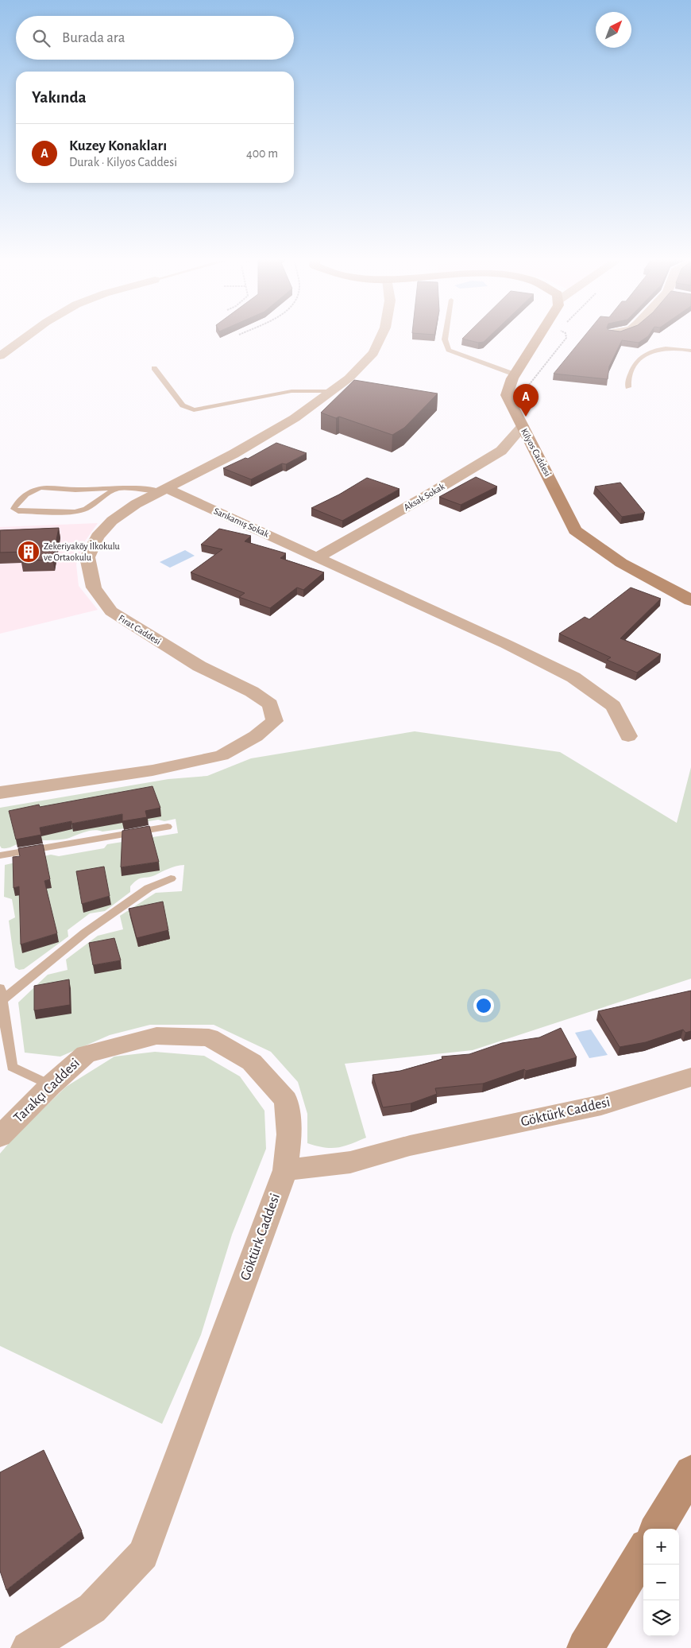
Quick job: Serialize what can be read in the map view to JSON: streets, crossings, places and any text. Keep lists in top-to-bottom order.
{
  "streets": {
    "street": [
      "Kilyos Caddesi",
      "Aksak Sokak",
      "Sarıkamış Sokak",
      "Fırat Caddesi",
      "Tarakçı Caddesi",
      "Göktürk Caddesi"
    ]
  },
  "crossings": [
    ["Kilyos Caddesi", "Aksak Sokak"],
    ["Aksak Sokak", "Sarıkamış Sokak"],
    ["Sarıkamış Sokak", "Fırat Caddesi"],
    ["Tarakçı Caddesi", "Göktürk Caddesi"]
  ],
  "places": {
    "building": ["Zekeriyaköy İlkokulu ve Ortaokulu"]
  },
  "north": "top right",
  "page": {
    "search": "Burada ara",
    "heading": "Yakında",
    "list": [
      {
        "mark": "A",
        "name": "Kuzey Konakları",
        "note": "Durak · Kilyos Caddesi",
        "value": "400 m"
      }
    ],
    "pins": "A",
    "map_buttons": ["+", "−"]
  }
}
